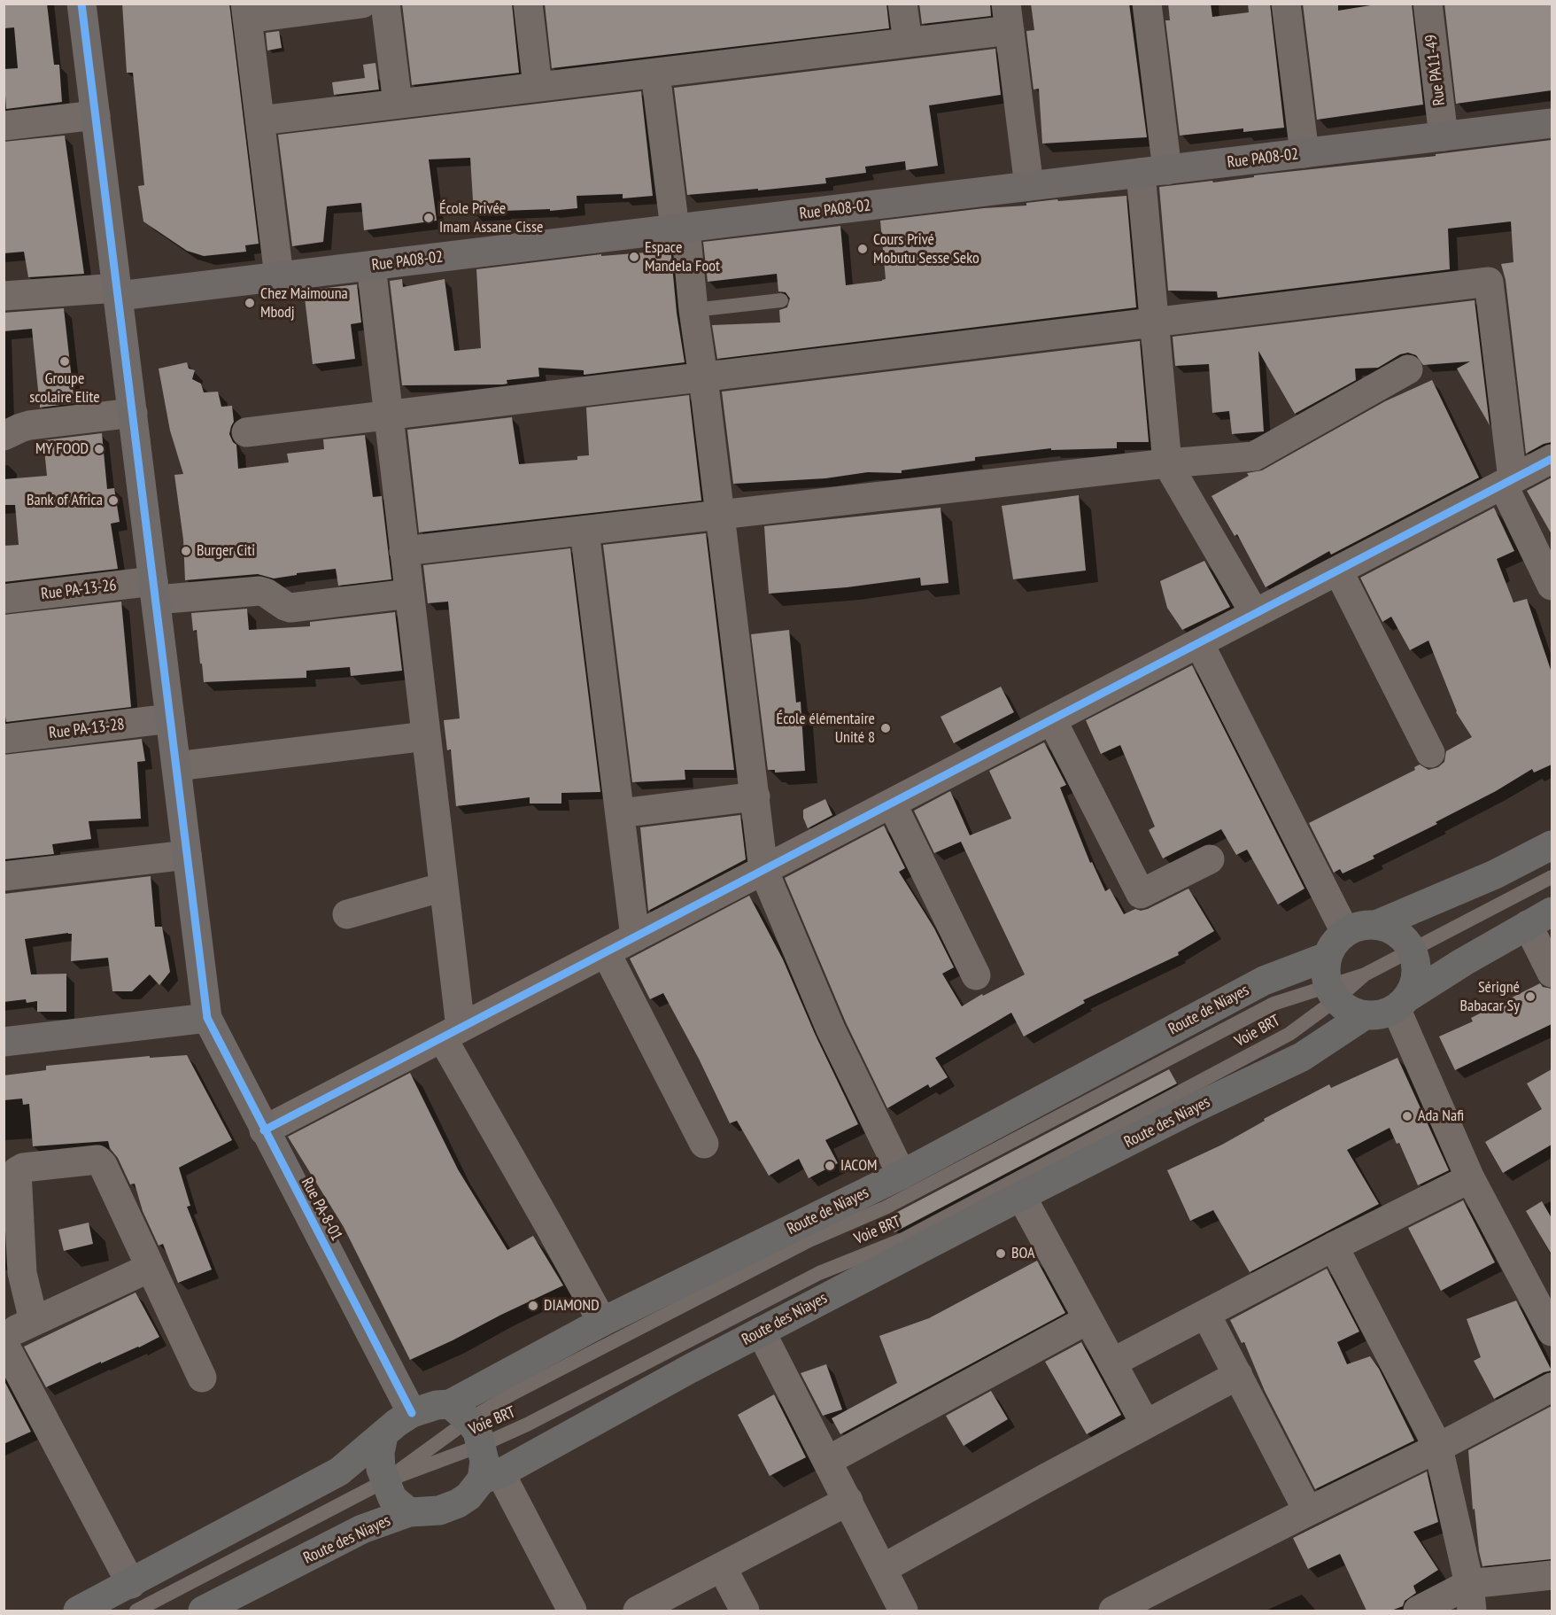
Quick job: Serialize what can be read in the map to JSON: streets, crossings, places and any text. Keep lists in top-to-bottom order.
{
  "streets": {
    "main road": ["Route de Niayes", "Route des Niayes"],
    "street": [
      "Rue PA11-49",
      "Rue PA08-02",
      "Rue PA-13-26",
      "Rue PA-13-28",
      "Rue PA-8-01"
    ],
    "lane": ["Voie BRT"]
  },
  "crossings": [
    ["Rue PA11-49", "Rue PA08-02"],
    ["Rue PA08-02", "Rue PA-8-01"],
    ["Rue PA-13-26", "Rue PA-8-01"],
    ["Rue PA-13-28", "Rue PA-8-01"],
    ["Route de Niayes", "Voie BRT"],
    ["Route de Niayes", "Route des Niayes"],
    ["Route de Niayes", "Rue PA-8-01"],
    ["Voie BRT", "Route des Niayes"],
    ["Voie BRT", "Rue PA-8-01"],
    ["Route des Niayes", "Rue PA-8-01"]
  ],
  "places": [
    "École Privée Imam Assane Cisse",
    "Cours Privé Mobutu Sesse Seko",
    "Espace Mandela Foot",
    "Chez Maimouna Mbodj",
    "Groupe scolaire Elite",
    "MY FOOD",
    "Bank of Africa",
    "Burger Citi",
    "École élémentaire Unité 8",
    "Sérigné Babacar Sy",
    "Ada Nafi",
    "IACOM",
    "BOA",
    "DIAMOND"
  ]
}
